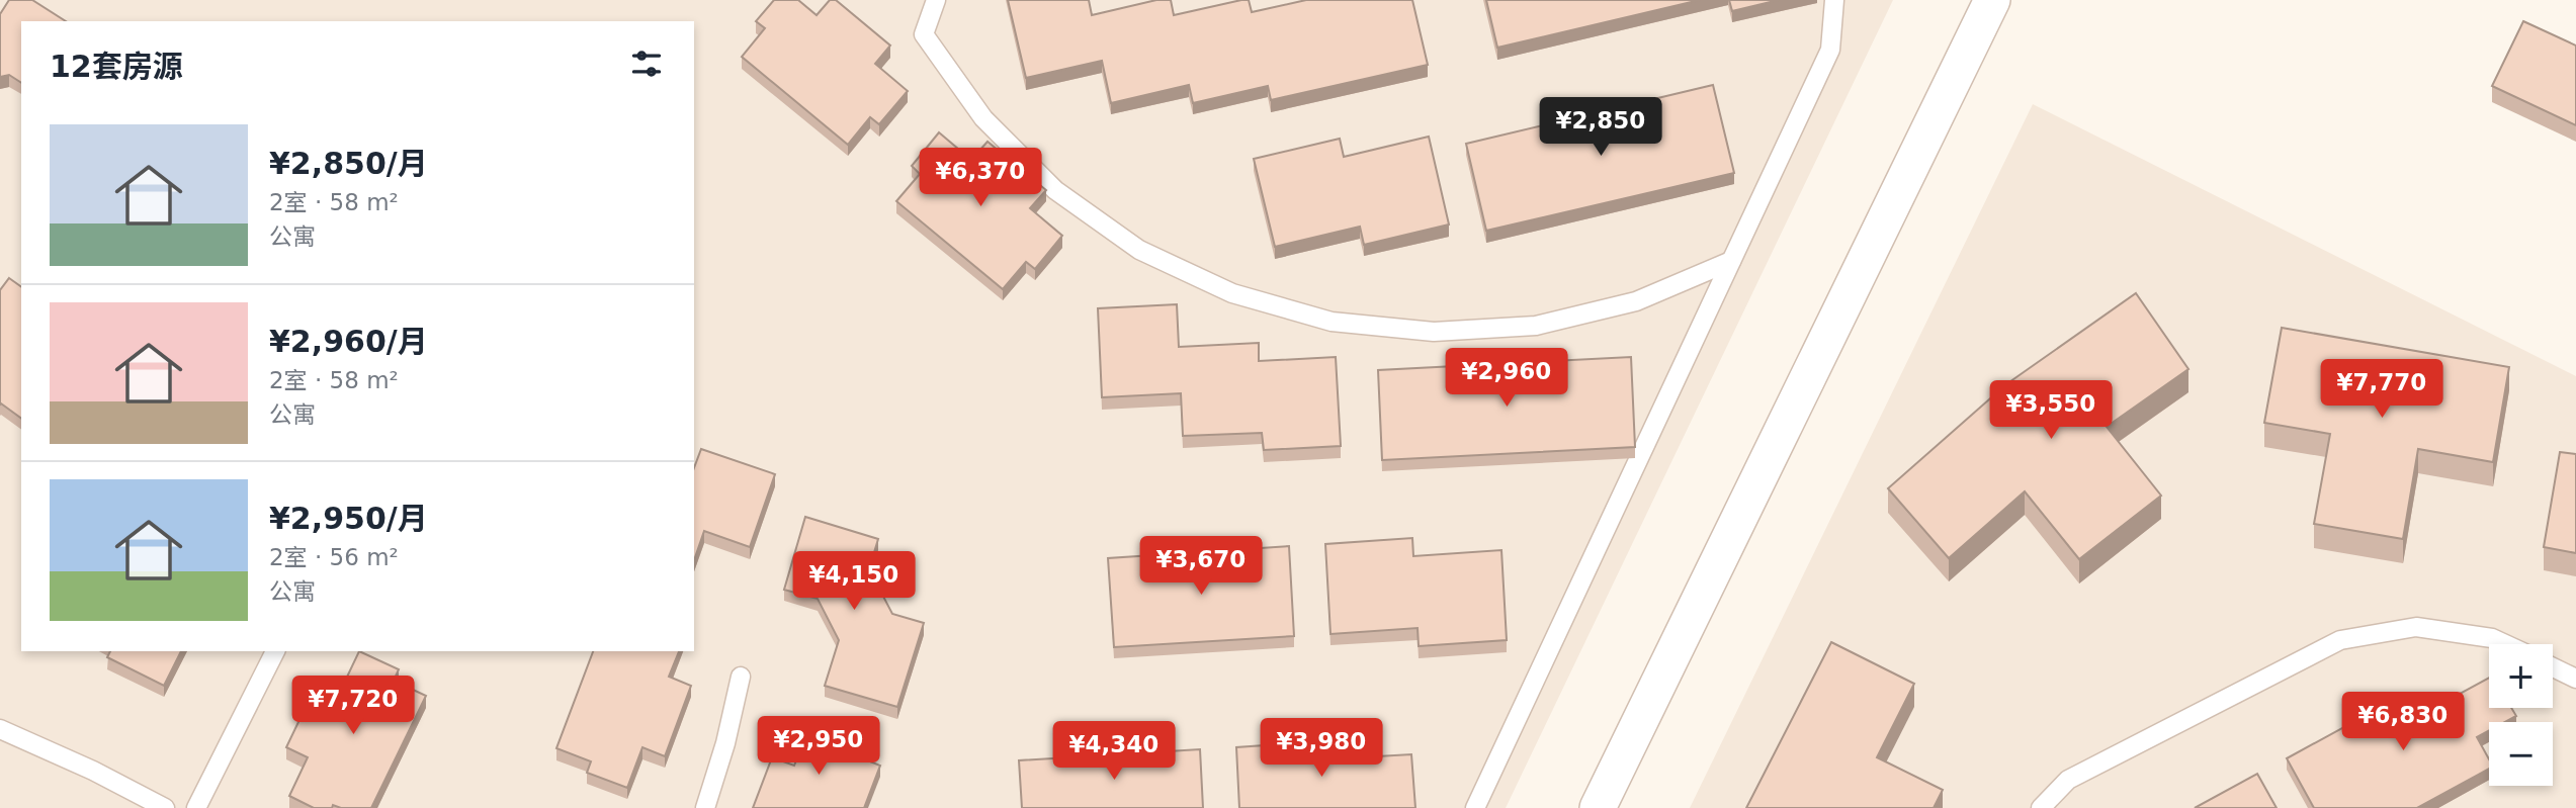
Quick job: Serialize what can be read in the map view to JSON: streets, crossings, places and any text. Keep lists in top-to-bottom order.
{
  "page": {
    "heading": "12套房源",
    "price": [
      "¥2,850",
      "¥6,370",
      "¥2,960",
      "¥7,770",
      "¥3,550",
      "¥3,670",
      "¥4,150",
      "¥7,720",
      "¥6,830",
      "¥2,950",
      "¥3,980",
      "¥4,340"
    ],
    "list": [
      {
        "name": "¥2,850/月",
        "note": "2室 · 58 m² · 公寓"
      },
      {
        "name": "¥2,960/月",
        "note": "2室 · 58 m² · 公寓"
      },
      {
        "name": "¥2,950/月",
        "note": "2室 · 56 m² · 公寓"
      }
    ],
    "map_buttons": ["+", "−"]
  }
}
